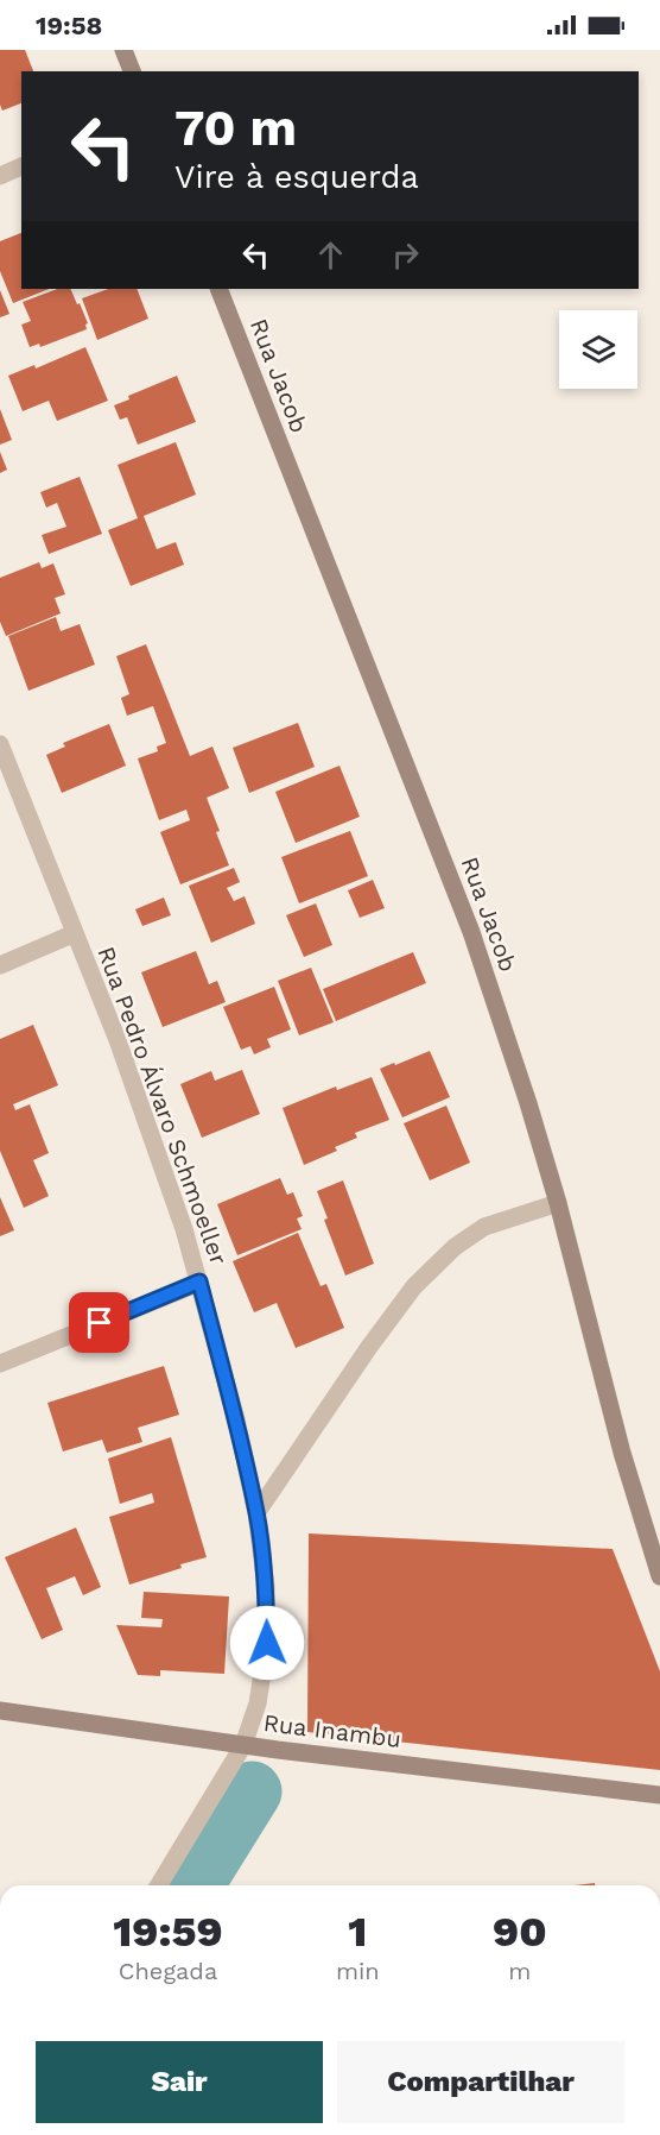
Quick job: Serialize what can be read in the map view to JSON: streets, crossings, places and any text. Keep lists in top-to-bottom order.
{
  "streets": {
    "street": ["Rua Jacob", "Rua Pedro Álvaro Schmoeller", "Rua Inambu"]
  },
  "crossings": [
    ["Rua Pedro Álvaro Schmoeller", "Rua Inambu"]
  ],
  "page": {
    "status": "19:58",
    "turn": ["70 m", "Vire à esquerda"],
    "eta": [
      "19:59",
      "Chegada",
      "1",
      "min",
      "90",
      "m"
    ],
    "buttons": ["Sair", "Compartilhar"]
  }
}
